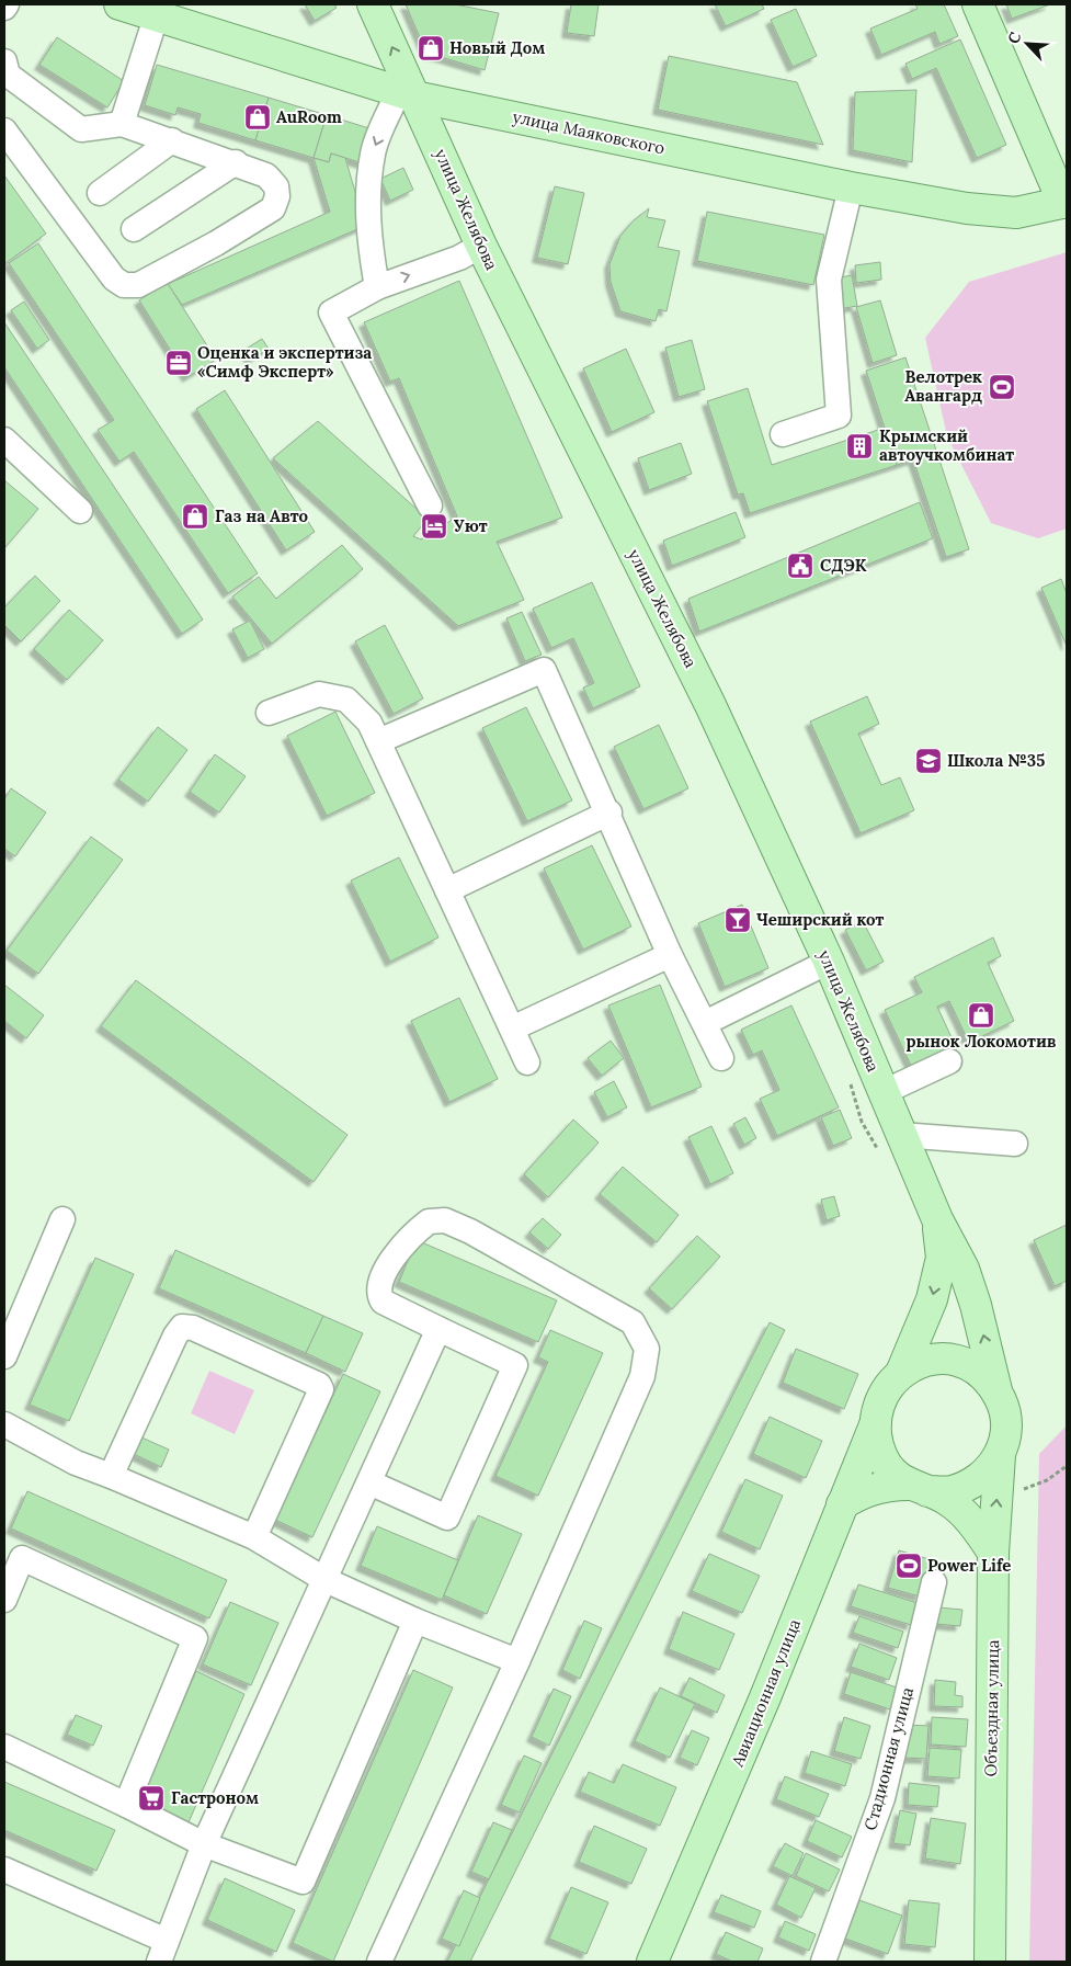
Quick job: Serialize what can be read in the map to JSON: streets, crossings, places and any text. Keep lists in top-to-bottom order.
{
  "streets": {
    "main road": [
      "улица Маяковского",
      "улица Желябова",
      "Авиационная улица",
      "Объездная улица"
    ],
    "street": ["Стадионная улица"]
  },
  "crossings": [
    ["улица Маяковского", "улица Желябова"],
    ["Авиационная улица", "Объездная улица"]
  ],
  "places": {
    "shop": [
      "Новый Дом",
      "AuRoom",
      "Газ на Авто",
      "рынок Локомотив"
    ],
    "office": ["Оценка и экспертиза «Симф Эксперт»"],
    "sports": ["Велотрек Авангард", "Power Life"],
    "building": ["Крымский автоучкомбинат"],
    "hotel": ["Уют"],
    "public building": ["СДЭК"],
    "school or university": ["Школа №35"],
    "bar": ["Чеширский кот"],
    "supermarket": ["Гастроном"]
  },
  "north": "top left"
}
